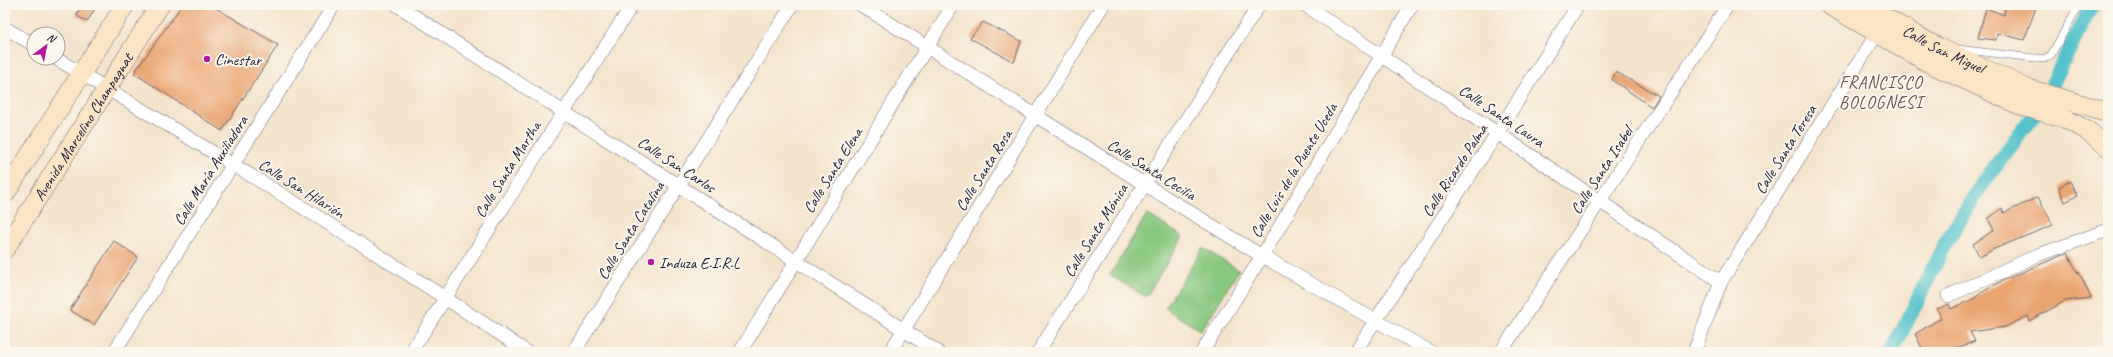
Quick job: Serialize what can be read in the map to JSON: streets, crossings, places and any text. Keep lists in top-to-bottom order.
{
  "streets": {
    "street": [
      "Calle San Miguel",
      "Calle Santa Laura",
      "Avenida Marcelino Champagnat",
      "Calle Santa Teresa",
      "Calle San Carlos",
      "Calle Santa Martha",
      "Calle Santa Cecilia",
      "Calle María Auxiliadora",
      "Calle Santa Elena",
      "Calle Santa Rosa",
      "Calle Luis de la Puente Uceda",
      "Calle Ricardo Palma",
      "Calle Santa Isabel",
      "Calle San Hilarión",
      "Calle Santa Catalina",
      "Calle Santa Mónica"
    ]
  },
  "crossings": [
    ["Calle San Miguel", "Calle Santa Teresa"],
    ["Calle Santa Laura", "Calle Santa Teresa"],
    ["Calle Santa Laura", "Calle Luis de la Puente Uceda"],
    ["Calle Santa Laura", "Calle Ricardo Palma"],
    ["Calle Santa Laura", "Calle Santa Isabel"],
    ["Avenida Marcelino Champagnat", "Calle San Hilarión"],
    ["Calle San Carlos", "Calle Santa Martha"],
    ["Calle San Carlos", "Calle Santa Elena"],
    ["Calle San Carlos", "Calle Santa Rosa"],
    ["Calle San Carlos", "Calle Santa Catalina"],
    ["Calle Santa Martha", "Calle San Hilarión"],
    ["Calle Santa Cecilia", "Calle Santa Elena"],
    ["Calle Santa Cecilia", "Calle Santa Rosa"],
    ["Calle Santa Cecilia", "Calle Luis de la Puente Uceda"],
    ["Calle Santa Cecilia", "Calle Ricardo Palma"],
    ["Calle Santa Cecilia", "Calle Santa Mónica"],
    ["Calle María Auxiliadora", "Calle San Hilarión"]
  ],
  "districts": ["FRANCISCO BOLOGNESI"],
  "places": ["Cinestar", "Induza E.I.R.L"],
  "north": "top right"
}
